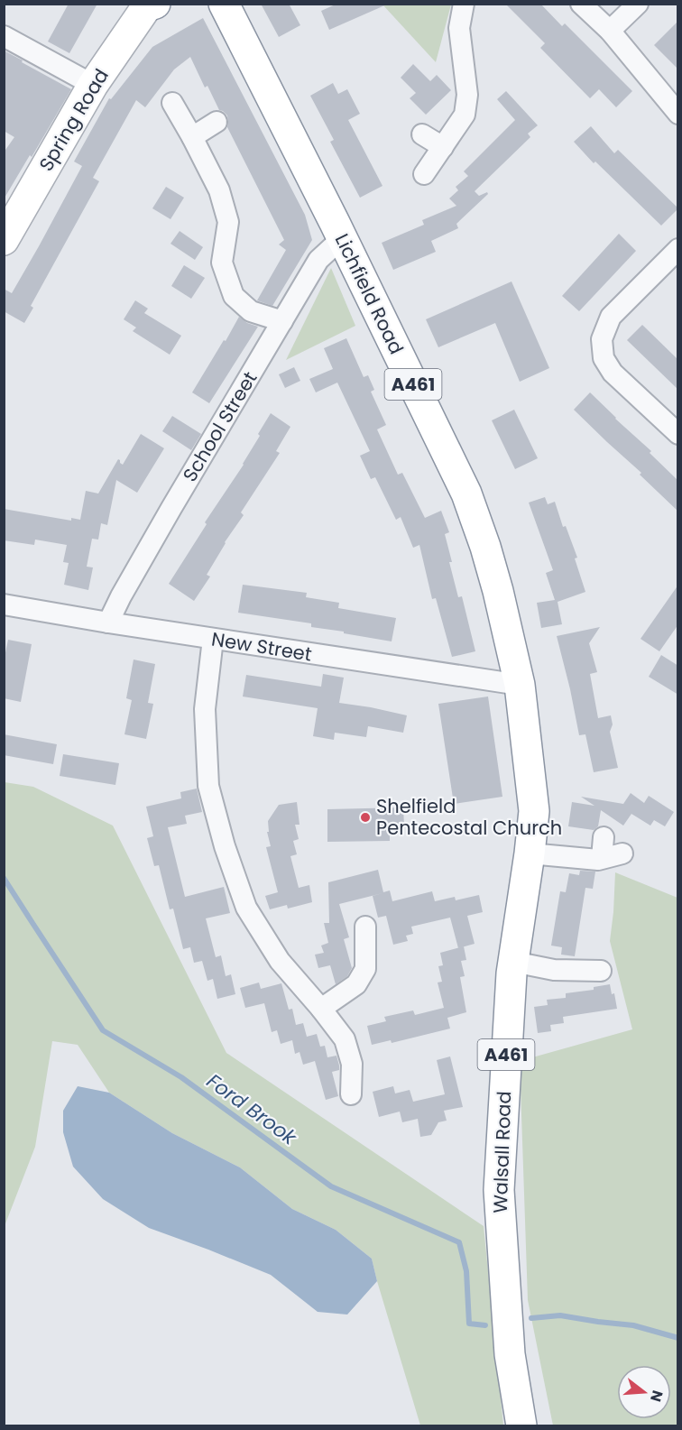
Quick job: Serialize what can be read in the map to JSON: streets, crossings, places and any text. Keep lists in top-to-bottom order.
{
  "streets": {
    "main road": [
      "Spring Road",
      "Lichfield Road",
      "A461",
      "Walsall Road"
    ],
    "street": ["School Street", "New Street"]
  },
  "crossings": [
    ["Lichfield Road", "School Street"],
    ["Lichfield Road", "New Street"],
    ["Lichfield Road", "Walsall Road"],
    ["School Street", "New Street"],
    ["New Street", "Walsall Road"]
  ],
  "water": ["Ford Brook"],
  "places": ["Shelfield Pentecostal Church"],
  "north": "right"
}
